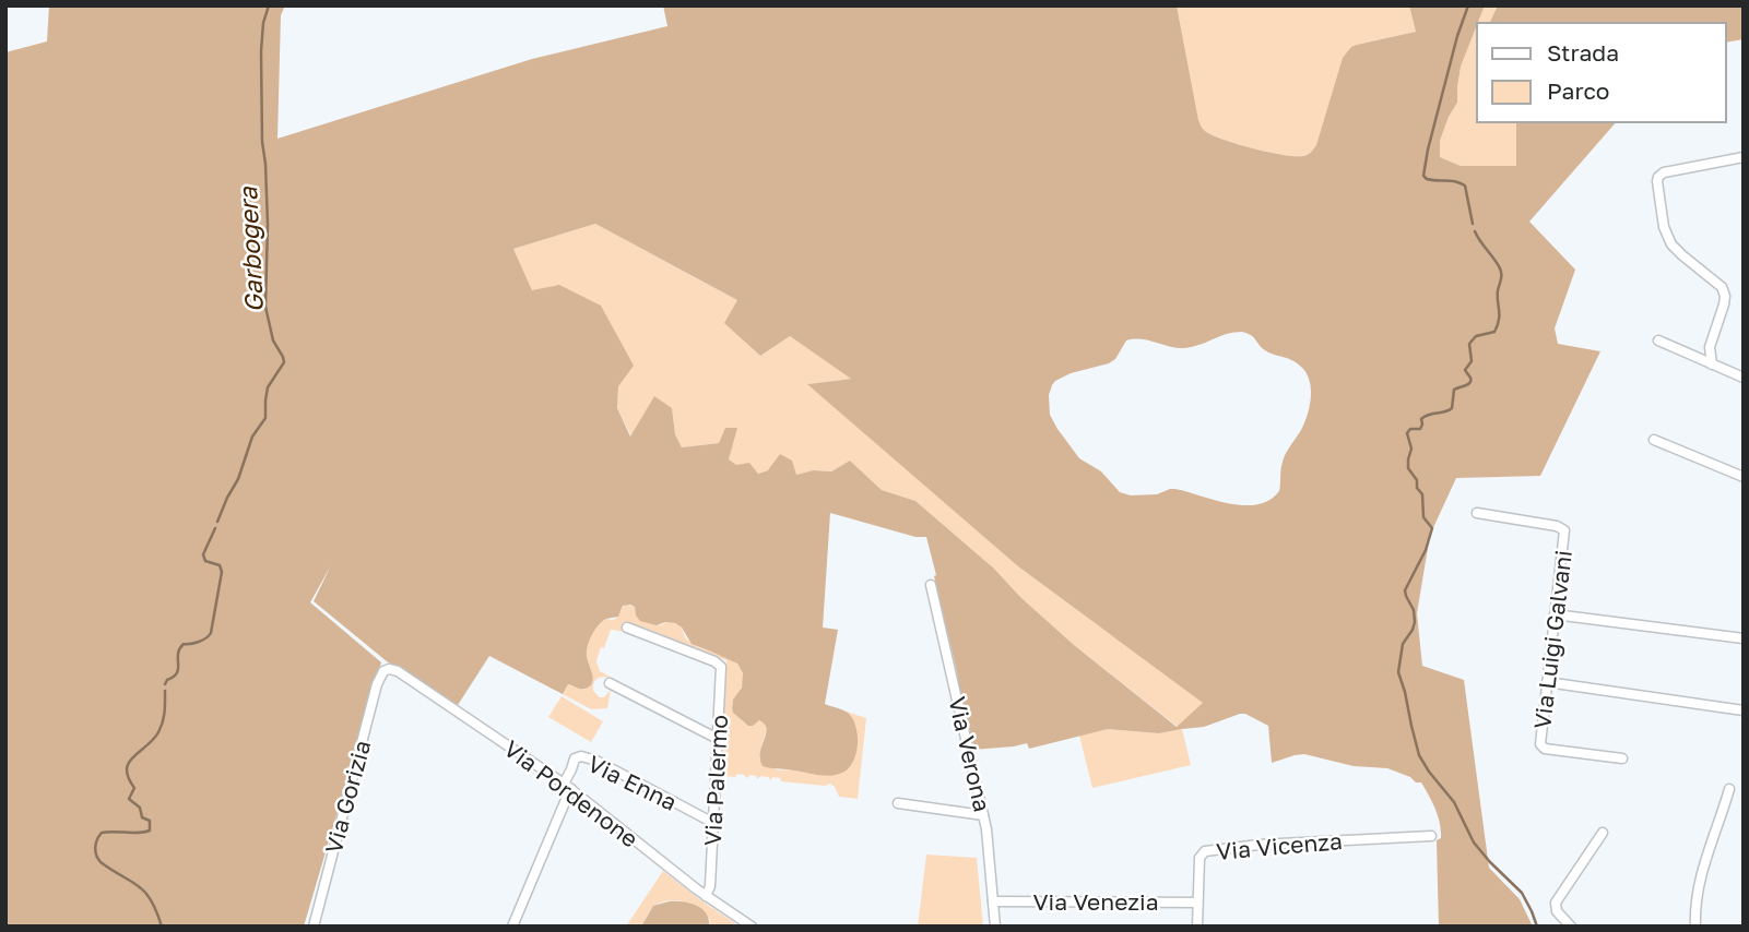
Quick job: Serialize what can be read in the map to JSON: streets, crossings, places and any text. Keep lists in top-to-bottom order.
{
  "streets": {
    "street": [
      "Via Luigi Galvani",
      "Via Verona",
      "Via Palermo",
      "Via Enna",
      "Via Pordenone",
      "Via Gorizia",
      "Via Vicenza",
      "Via Venezia"
    ]
  },
  "crossings": [
    ["Via Verona", "Via Venezia"],
    ["Via Palermo", "Via Enna"],
    ["Via Palermo", "Via Pordenone"],
    ["Via Enna", "Via Pordenone"],
    ["Via Pordenone", "Via Gorizia"],
    ["Via Vicenza", "Via Venezia"]
  ],
  "water": ["Garbogera"],
  "legend": ["Strada", "Parco"]
}
